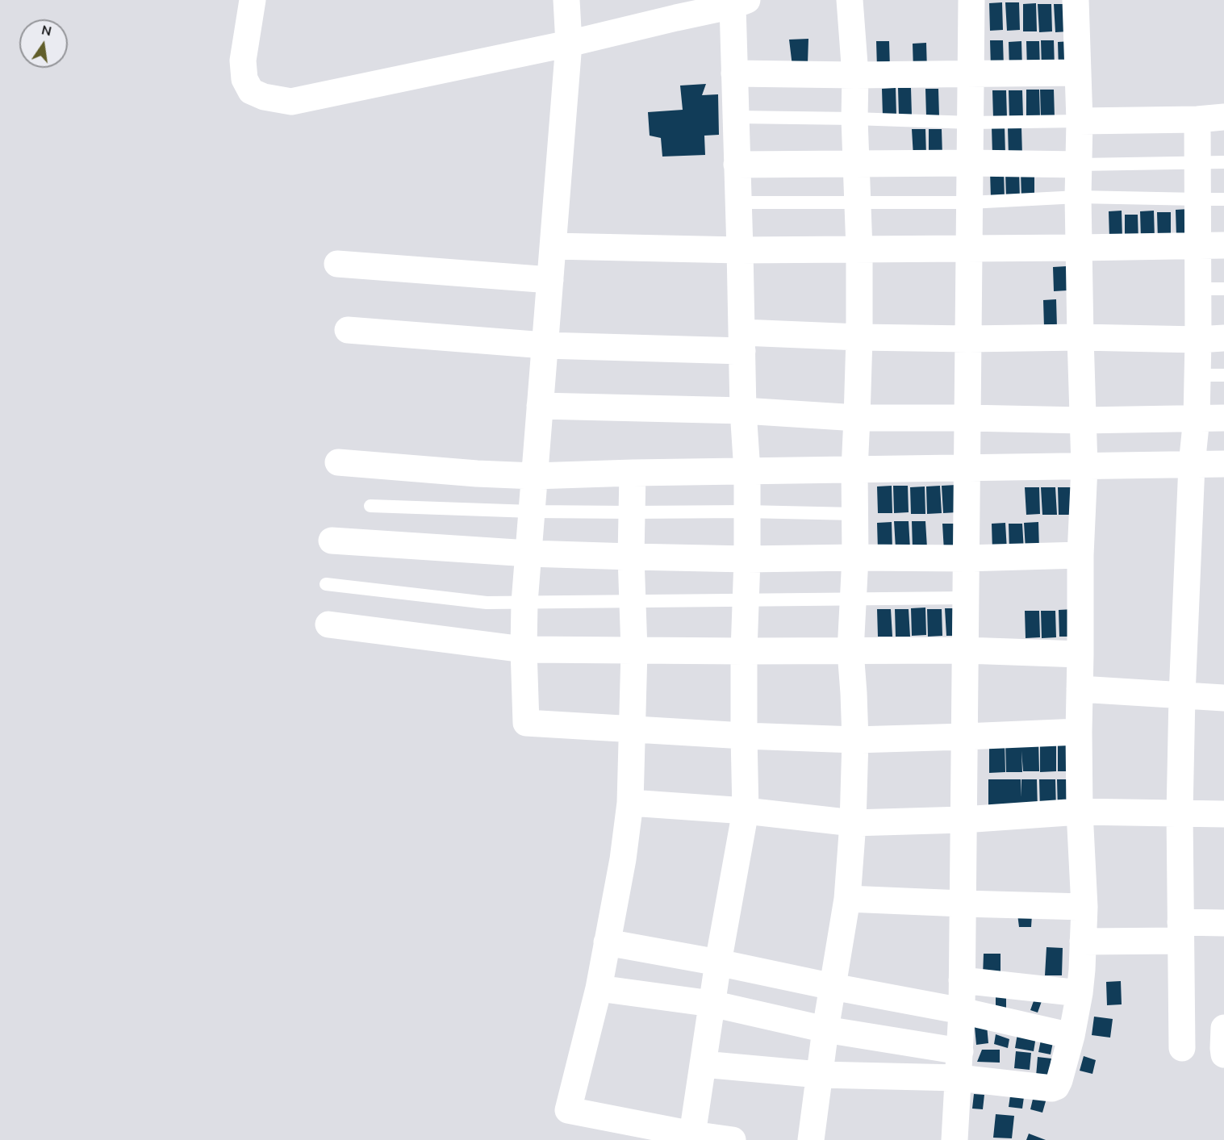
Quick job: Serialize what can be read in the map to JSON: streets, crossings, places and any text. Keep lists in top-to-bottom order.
{
  "north": "top"
}
